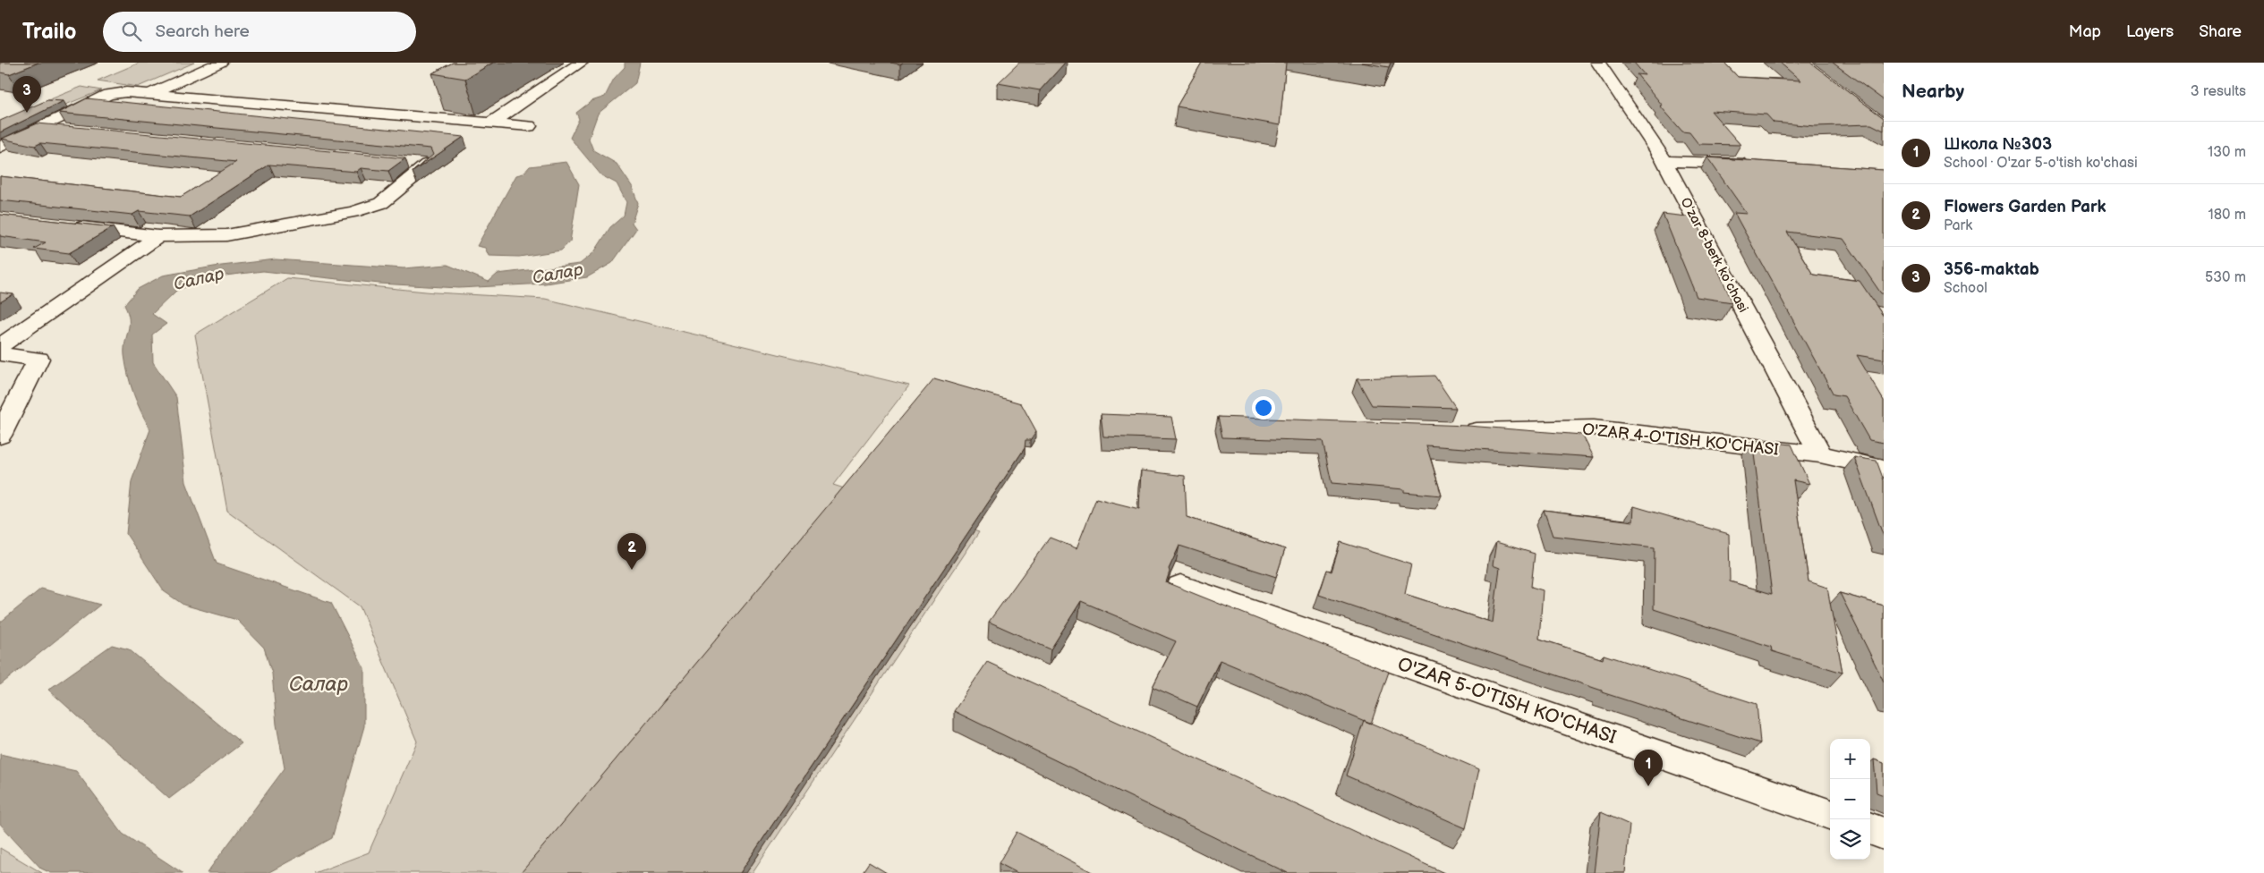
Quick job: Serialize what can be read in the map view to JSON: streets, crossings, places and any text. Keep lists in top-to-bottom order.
{
  "streets": {
    "street": ["Oʻzar 8-berk koʻchasi", "O'ZAR 4-O'TISH KO'CHASI", "O'ZAR 5-O'TISH KO'CHASI"]
  },
  "crossings": [
    ["Oʻzar 8-berk koʻchasi", "O'ZAR 4-O'TISH KO'CHASI"]
  ],
  "water": ["Салар"],
  "page": {
    "header": "Trailo",
    "search": "Search here",
    "nav": ["Map", "Layers", "Share"],
    "heading": ["Nearby", "3 results"],
    "pins": ["3", "2", "1"],
    "list": [
      {
        "mark": "1",
        "name": "Школа №303",
        "note": "School · O'zar 5-o'tish ko'chasi",
        "value": "130 m"
      },
      {
        "mark": "2",
        "name": "Flowers Garden Park",
        "note": "Park",
        "value": "180 m"
      },
      {
        "mark": "3",
        "name": "356-maktab",
        "note": "School",
        "value": "530 m"
      }
    ],
    "map_buttons": ["+", "−"]
  }
}
